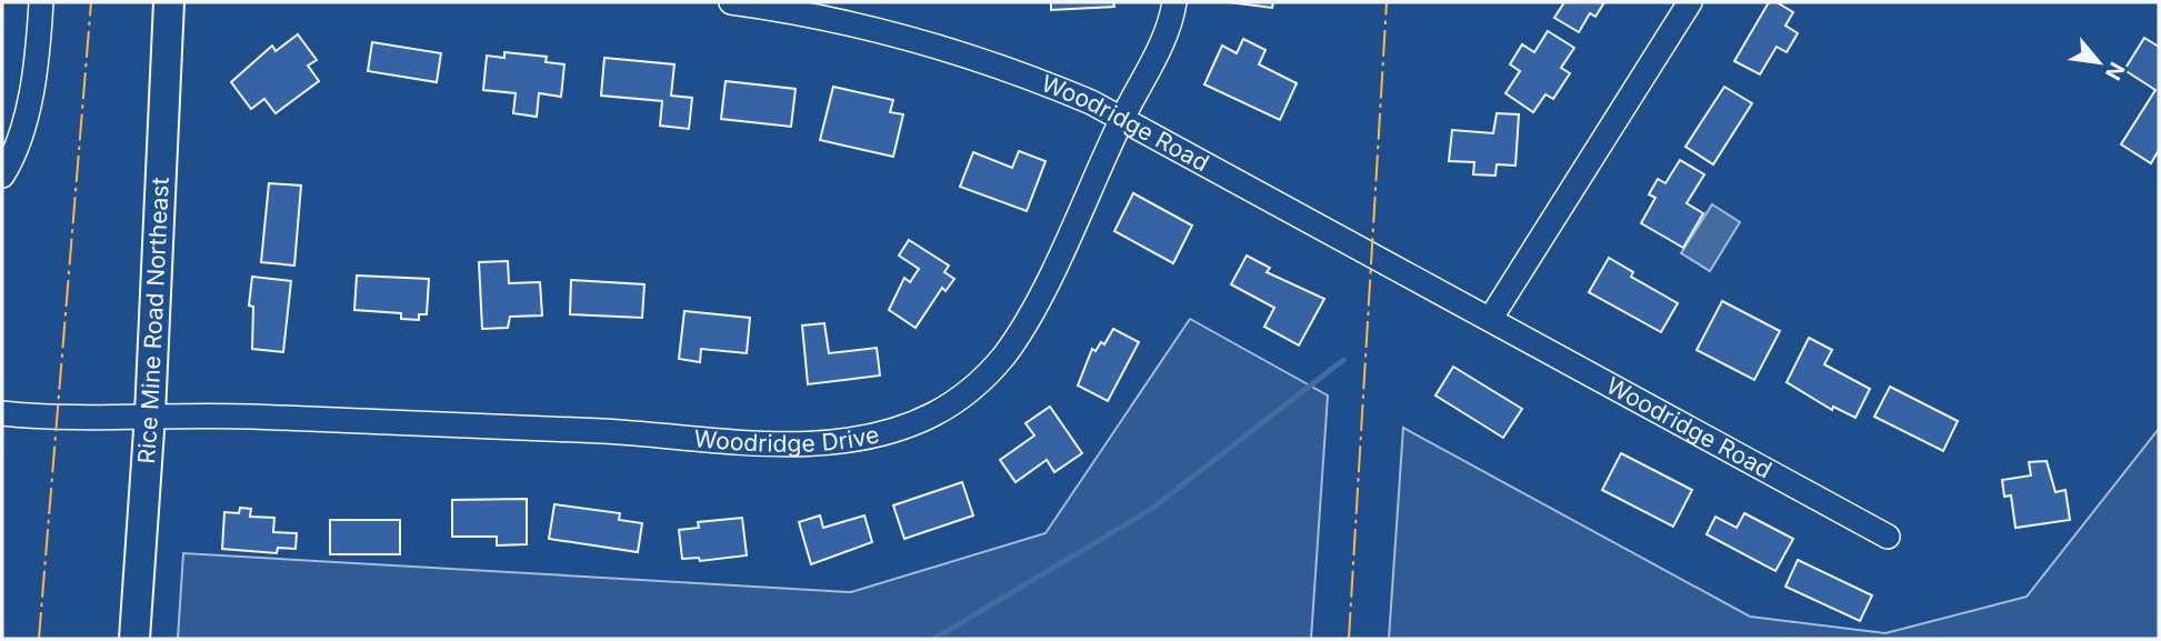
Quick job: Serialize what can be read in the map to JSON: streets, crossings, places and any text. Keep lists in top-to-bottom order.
{
  "streets": {
    "main road": ["Rice Mine Road Northeast"],
    "street": ["Woodridge Road", "Woodridge Drive"]
  },
  "crossings": [
    ["Woodridge Road", "Woodridge Drive"],
    ["Rice Mine Road Northeast", "Woodridge Drive"]
  ],
  "north": "bottom right"
}
